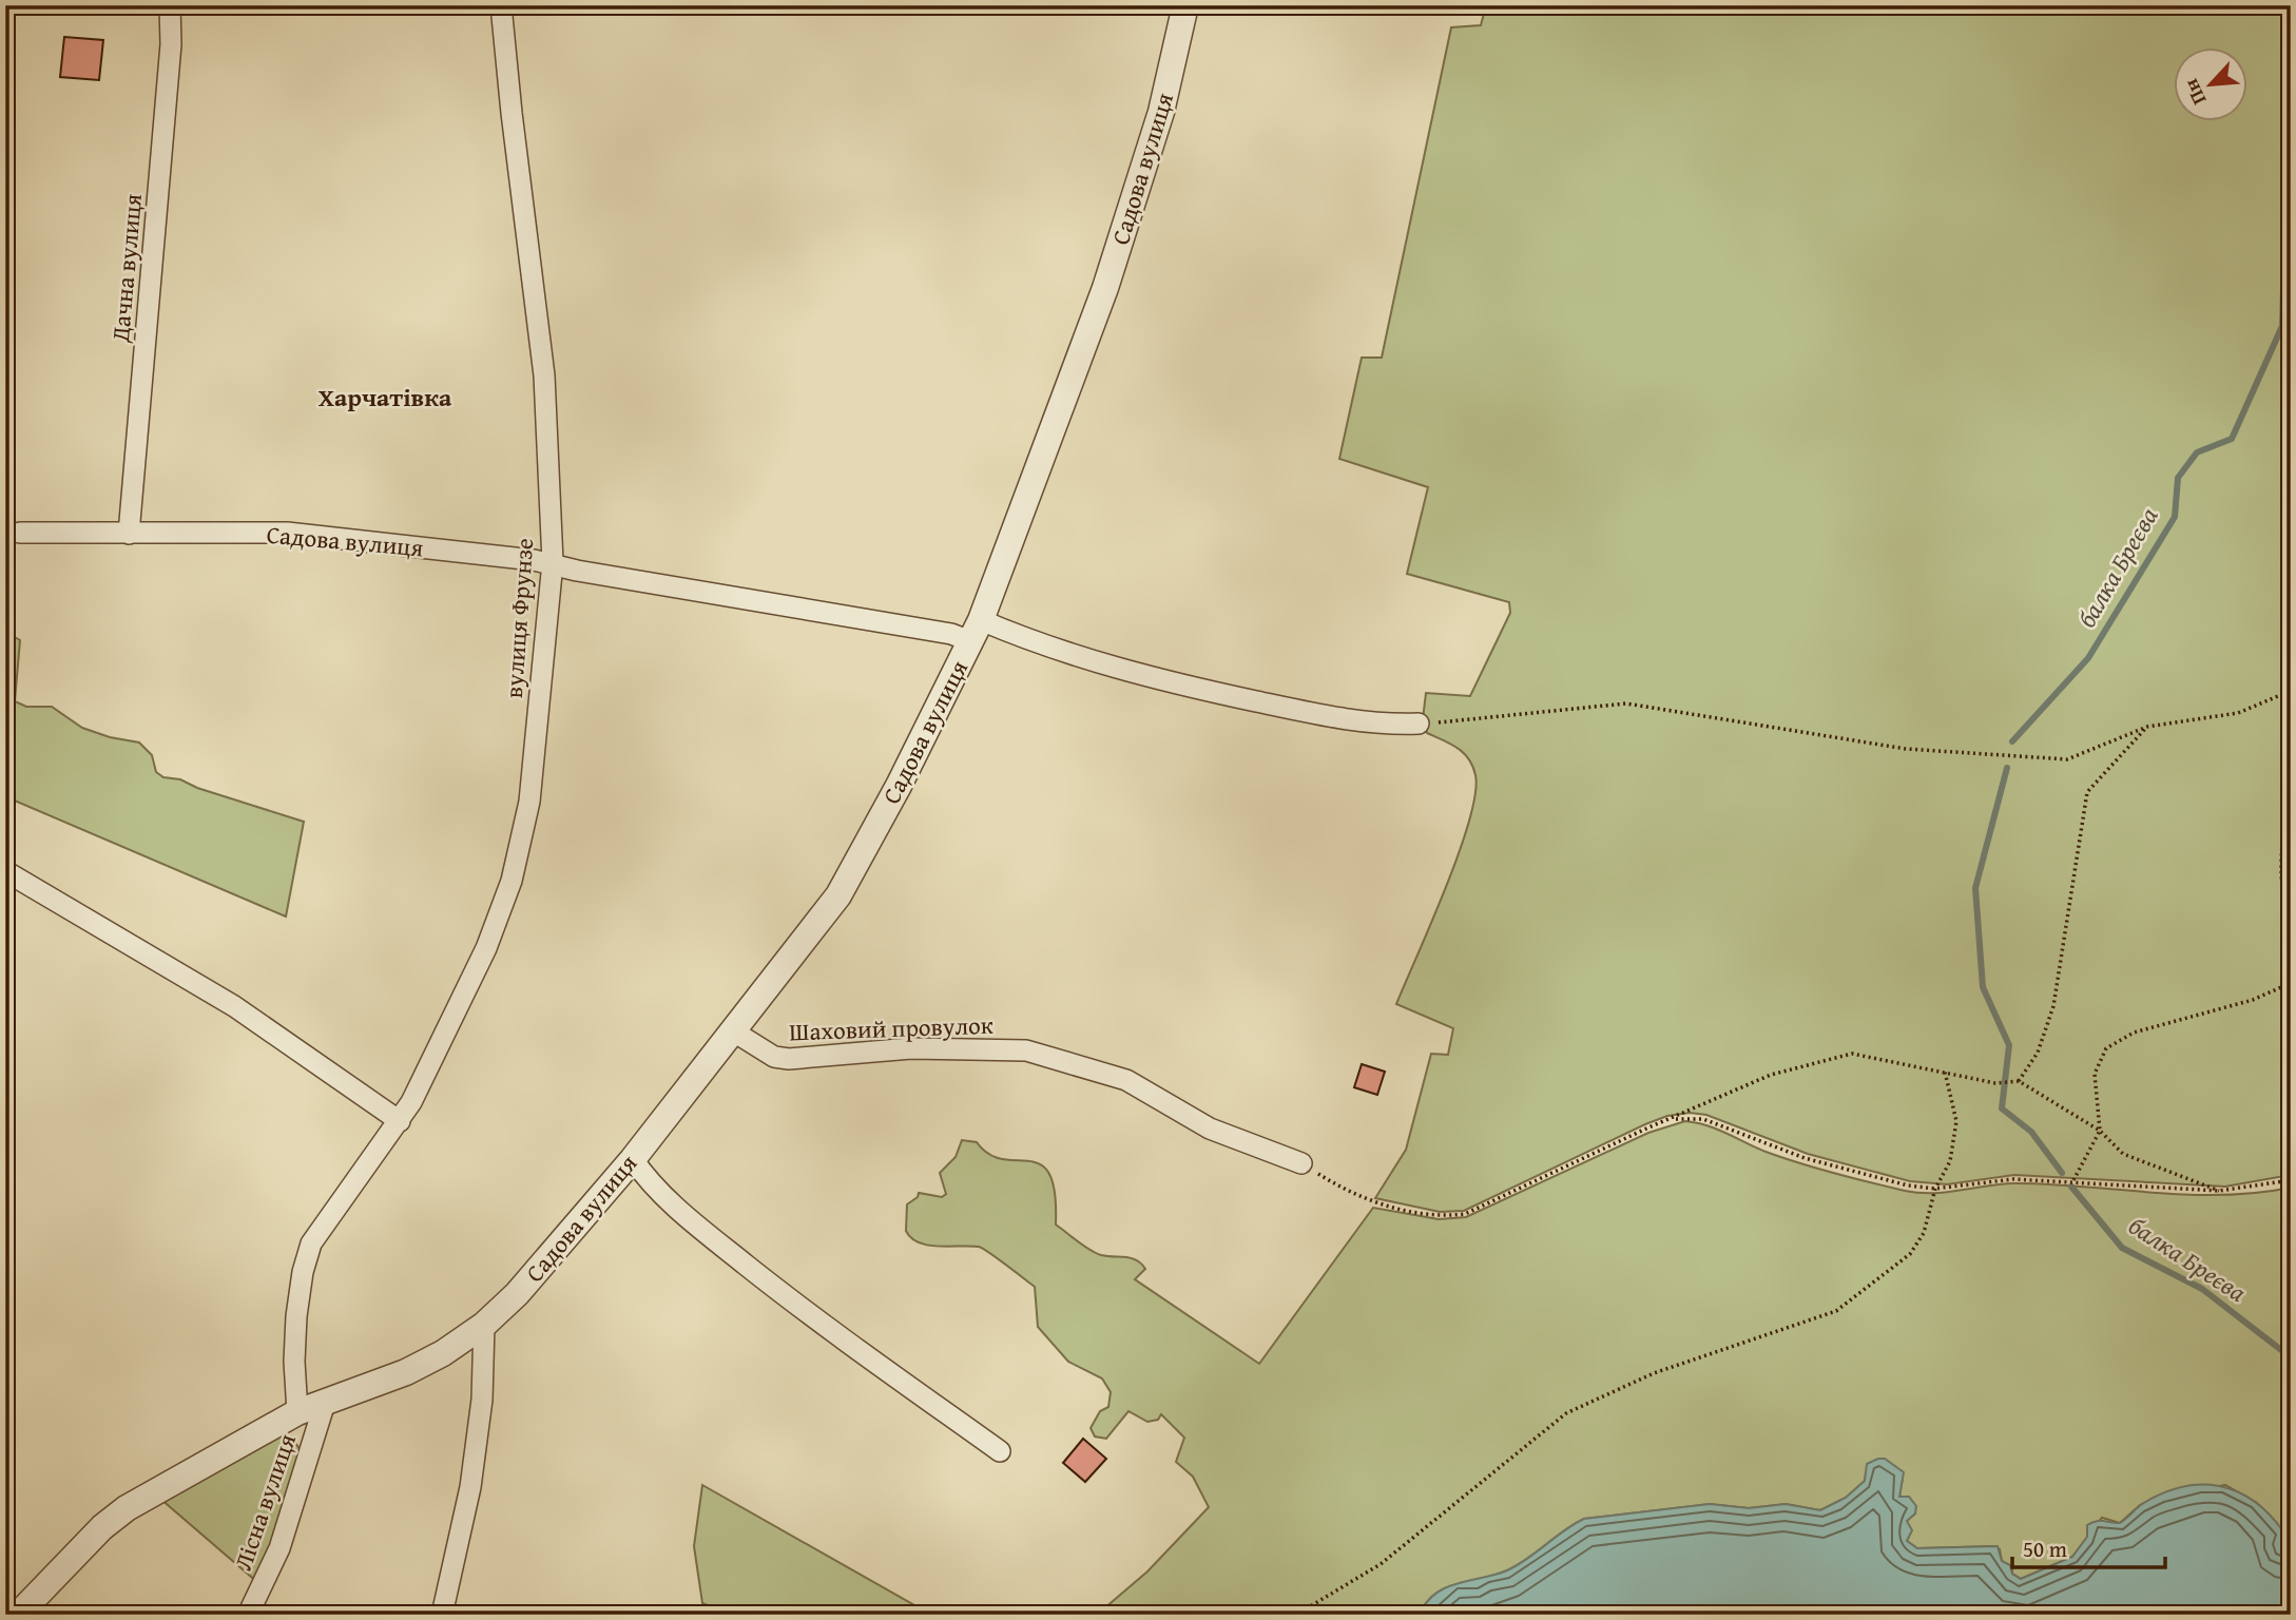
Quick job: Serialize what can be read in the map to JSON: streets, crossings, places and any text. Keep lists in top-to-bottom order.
{
  "streets": {
    "street": [
      "Садова вулиця",
      "Дачна вулиця",
      "вулиця Фрунзе",
      "Шаховий провулок",
      "Лісна вулиця"
    ]
  },
  "crossings": [
    ["Садова вулиця", "Дачна вулиця"],
    ["Садова вулиця", "вулиця Фрунзе"],
    ["Садова вулиця", "Шаховий провулок"],
    ["Садова вулиця", "Лісна вулиця"]
  ],
  "districts": ["Харчатівка"],
  "water": ["балка Бреєва"],
  "scale_bar": "50 m",
  "north": "bottom left"
}
